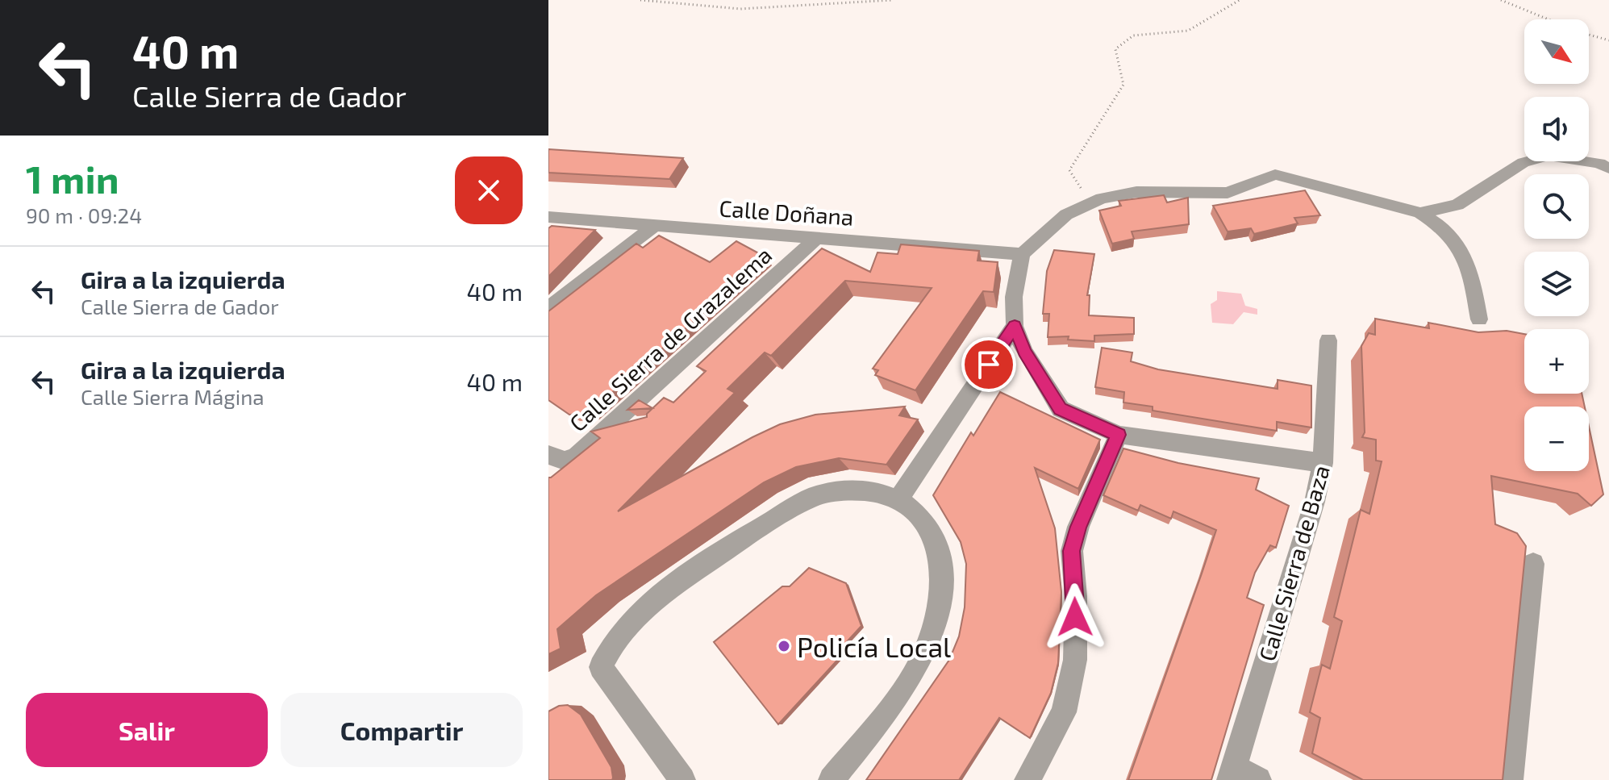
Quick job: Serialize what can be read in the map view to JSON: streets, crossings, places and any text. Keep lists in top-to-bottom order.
{
  "streets": {
    "street": ["Calle Doñana", "Calle Sierra de Grazalema", "Calle Sierra de Baza"]
  },
  "crossings": [
    ["Calle Doñana", "Calle Sierra de Grazalema"]
  ],
  "places": ["Policía Local"],
  "north": "bottom right",
  "page": {
    "turn": ["40 m", "Calle Sierra de Gador"],
    "map_buttons": ["+", "−"],
    "heading": ["1 min", "90 m · 09:24"],
    "list": [
      {
        "name": "Gira a la izquierda",
        "note": "Calle Sierra de Gador",
        "value": "40 m"
      },
      {
        "name": "Gira a la izquierda",
        "note": "Calle Sierra Mágina",
        "value": "40 m"
      }
    ],
    "buttons": ["Salir", "Compartir"]
  }
}
